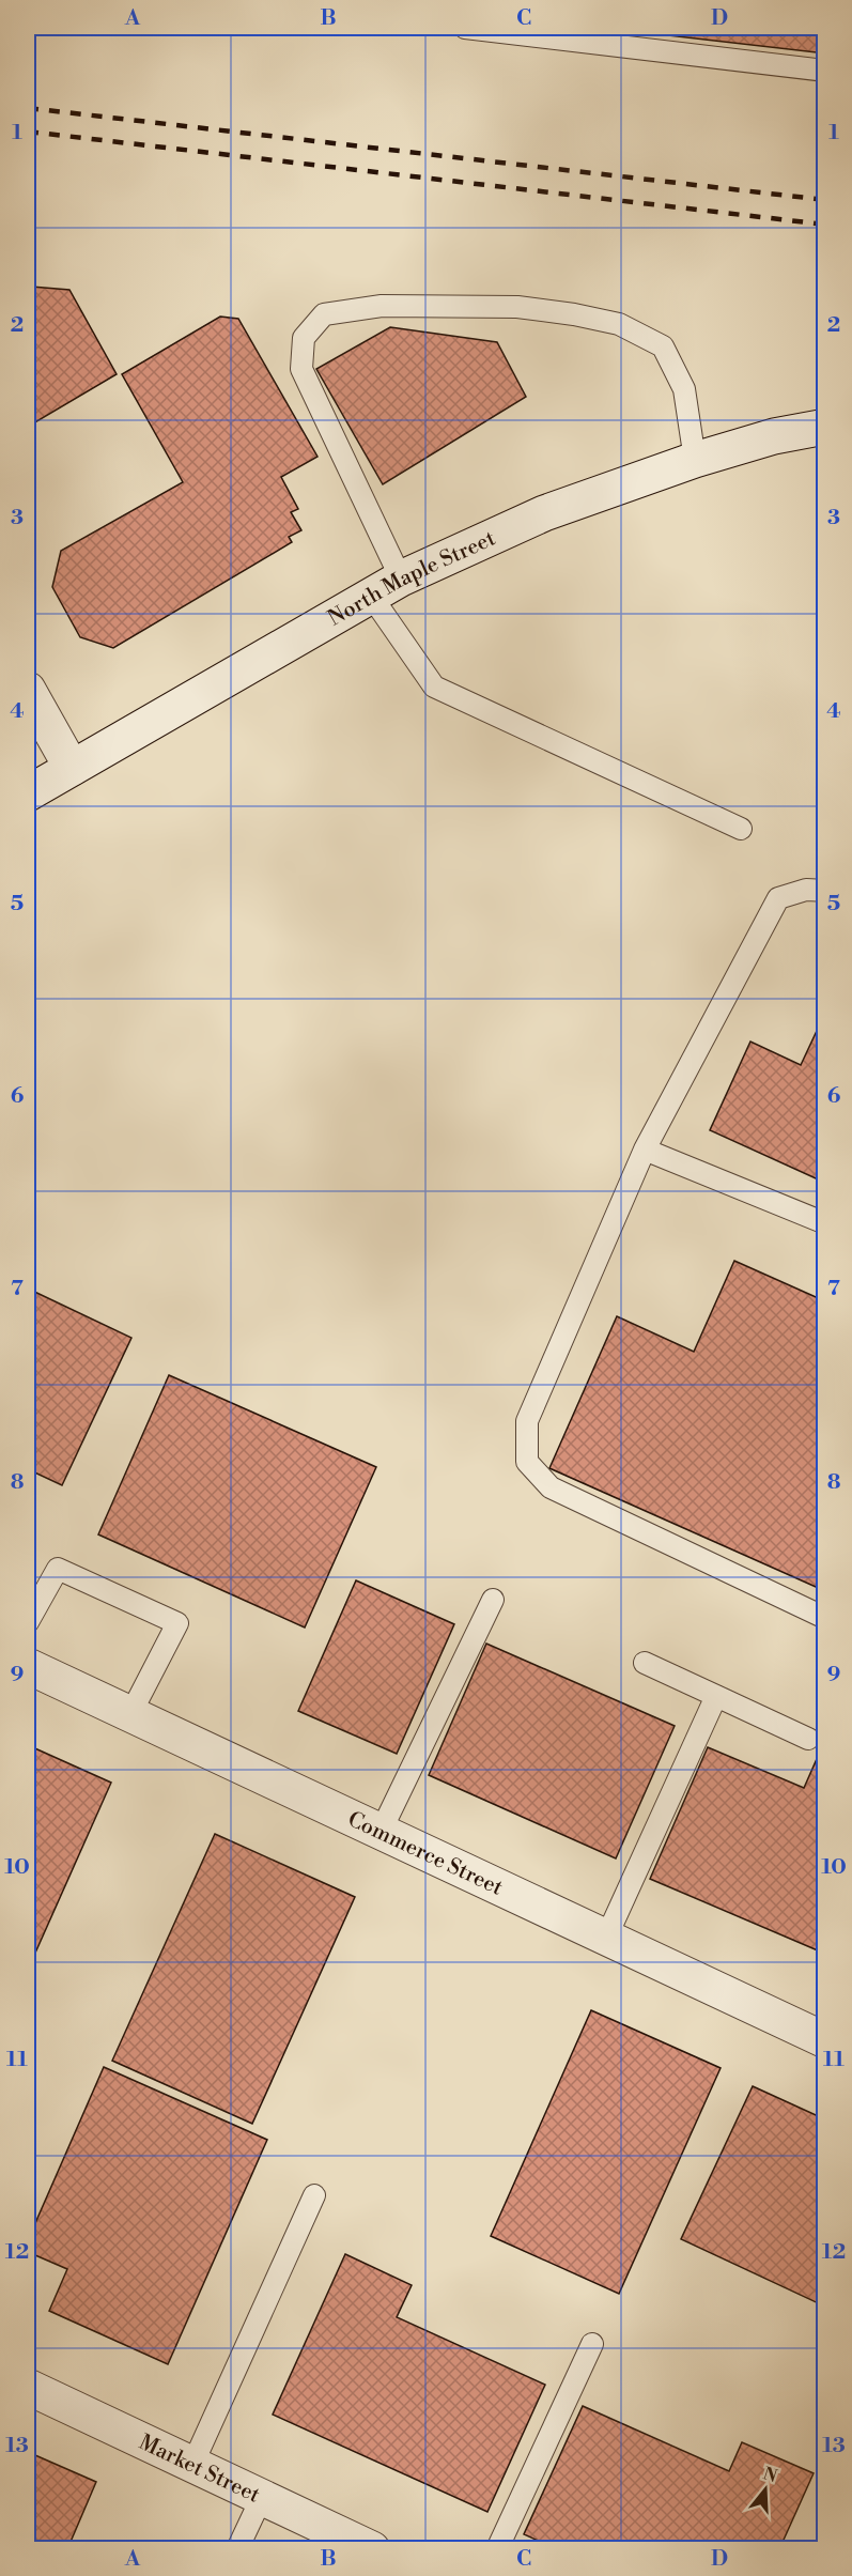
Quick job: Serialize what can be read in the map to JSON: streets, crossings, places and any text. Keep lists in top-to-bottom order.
{
  "streets": {
    "street": ["North Maple Street", "Commerce Street", "Market Street"]
  },
  "north": "top",
  "grid": {
    "columns": [
      "A",
      "B",
      "C",
      "D"
    ],
    "rows": [
      "1",
      "2",
      "3",
      "4",
      "5",
      "6",
      "7",
      "8",
      "9",
      "10",
      "11",
      "12",
      "13"
    ]
  }
}
